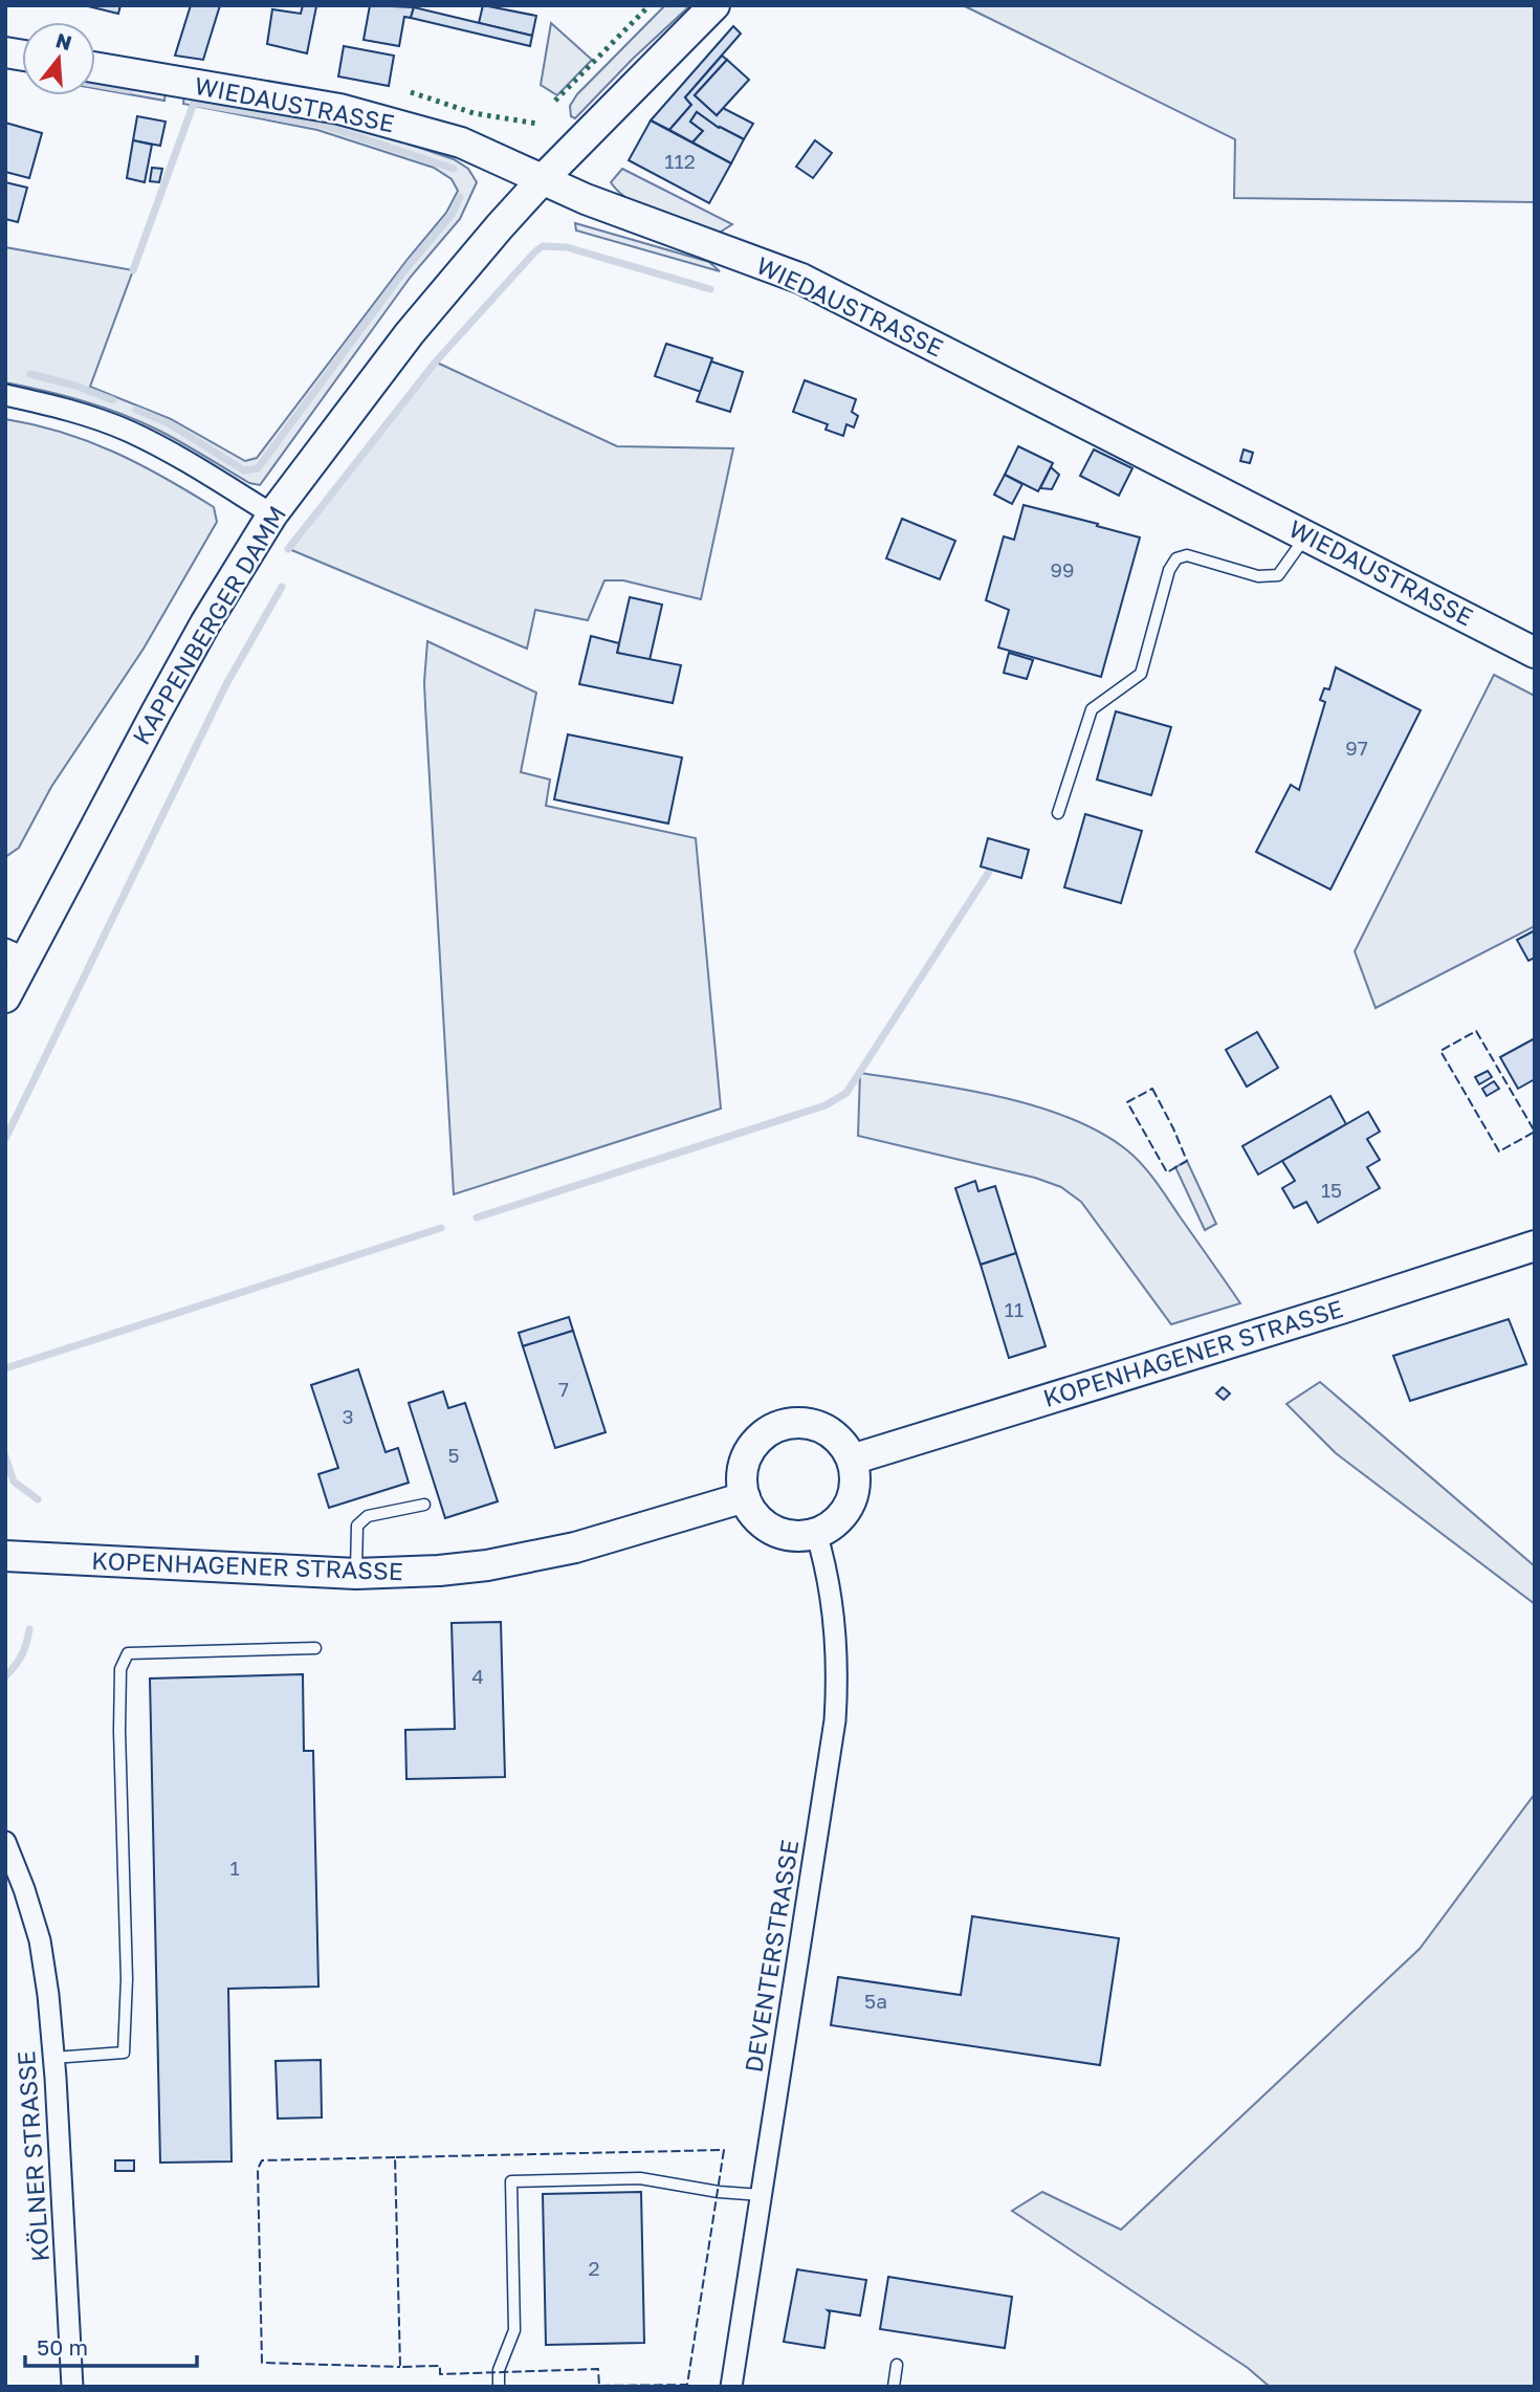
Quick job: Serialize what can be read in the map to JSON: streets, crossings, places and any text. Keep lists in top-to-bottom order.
{
  "streets": {
    "main road": ["WIEDAUSTRASSE", "KAPPENBERGER DAMM", "KOPENHAGENER STRASSE"],
    "street": ["DEVENTERSTRASSE", "KÖLNER STRASSE"]
  },
  "crossings": [
    ["WIEDAUSTRASSE", "KAPPENBERGER DAMM"],
    ["KOPENHAGENER STRASSE", "DEVENTERSTRASSE"]
  ],
  "house_numbers": [
    "112",
    "99",
    "97",
    "15",
    "11",
    "7",
    "3",
    "5",
    "4",
    "1",
    "5a",
    "2"
  ],
  "scale_bar": "50 m",
  "north": "top"
}
